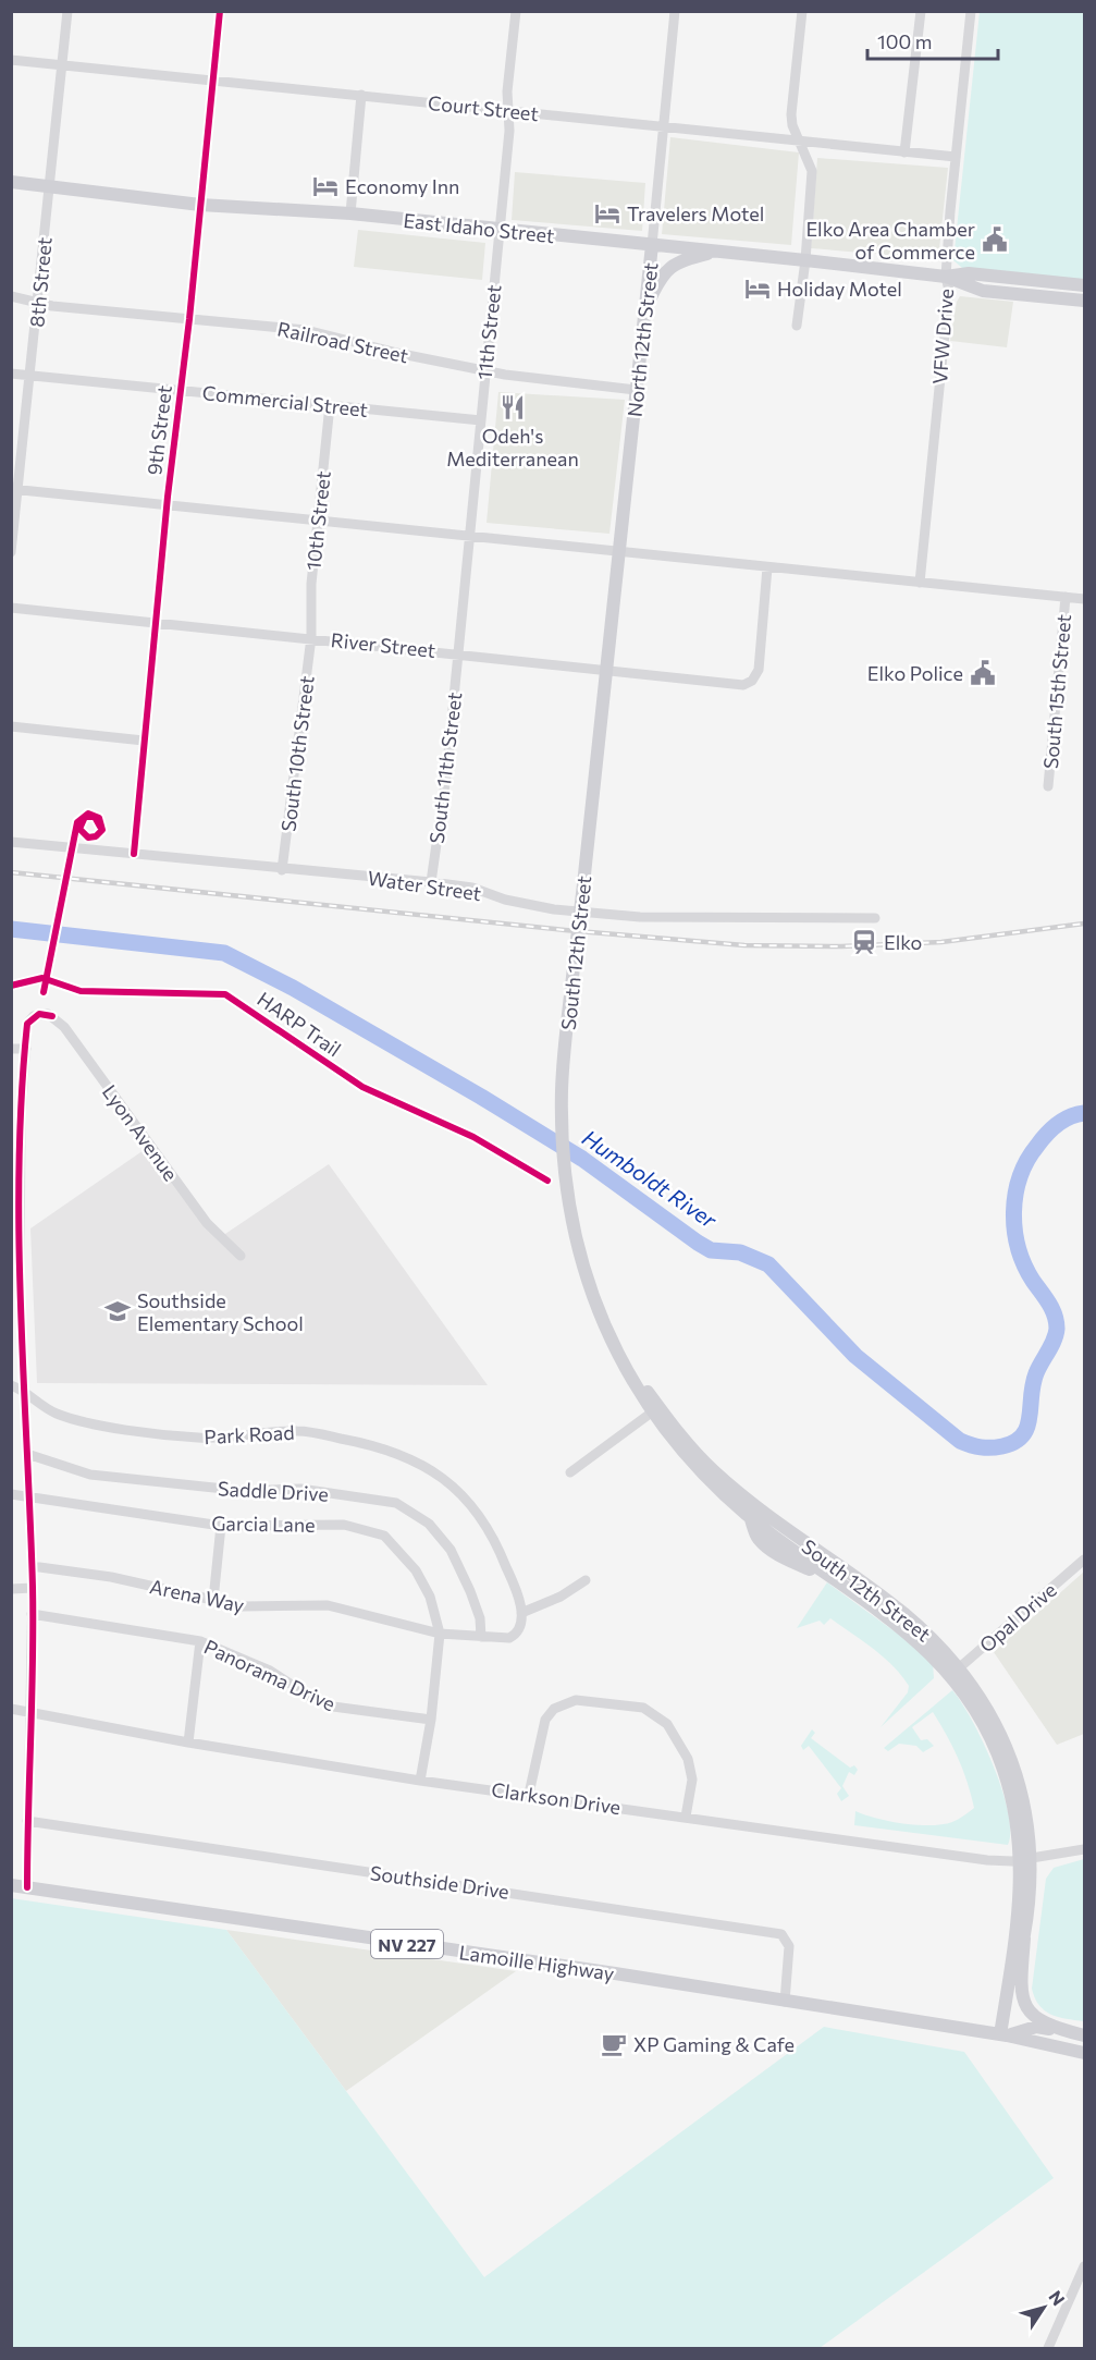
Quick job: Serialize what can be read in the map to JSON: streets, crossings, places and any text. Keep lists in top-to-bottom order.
{
  "streets": {
    "main road": [
      "East Idaho Street",
      "North 12th Street",
      "South 12th Street",
      "NV 227",
      "Lamoille Highway"
    ],
    "street": [
      "Court Street",
      "8th Street",
      "11th Street",
      "VFW Drive",
      "Railroad Street",
      "Commercial Street",
      "9th Street",
      "10th Street",
      "River Street",
      "South 15th Street",
      "South 10th Street",
      "South 11th Street",
      "Water Street",
      "Lyon Avenue",
      "Park Road",
      "Saddle Drive",
      "Garcia Lane",
      "Arena Way",
      "Opal Drive",
      "Panorama Drive",
      "Clarkson Drive",
      "Southside Drive"
    ],
    "cycle path": ["HARP Trail"]
  },
  "crossings": [
    ["Court Street", "8th Street"],
    ["Court Street", "11th Street"],
    ["Court Street", "VFW Drive"],
    ["Court Street", "North 12th Street"],
    ["Court Street", "9th Street"],
    ["East Idaho Street", "8th Street"],
    ["East Idaho Street", "11th Street"],
    ["East Idaho Street", "VFW Drive"],
    ["East Idaho Street", "North 12th Street"],
    ["East Idaho Street", "9th Street"],
    ["8th Street", "Railroad Street"],
    ["8th Street", "Commercial Street"],
    ["11th Street", "Railroad Street"],
    ["11th Street", "Commercial Street"],
    ["11th Street", "River Street"],
    ["11th Street", "South 11th Street"],
    ["North 12th Street", "Railroad Street"],
    ["North 12th Street", "River Street"],
    ["North 12th Street", "South 12th Street"],
    ["Railroad Street", "9th Street"],
    ["Commercial Street", "9th Street"],
    ["Commercial Street", "10th Street"],
    ["9th Street", "River Street"],
    ["9th Street", "Water Street"],
    ["10th Street", "River Street"],
    ["10th Street", "South 10th Street"],
    ["River Street", "South 10th Street"],
    ["River Street", "South 11th Street"],
    ["River Street", "South 12th Street"],
    ["South 10th Street", "Water Street"],
    ["South 11th Street", "Water Street"],
    ["South 12th Street", "Opal Drive"],
    ["South 12th Street", "Clarkson Drive"],
    ["South 12th Street", "Lamoille Highway"],
    ["Garcia Lane", "Arena Way"],
    ["Southside Drive", "Lamoille Highway"],
    ["NV 227", "Lamoille Highway"]
  ],
  "water": ["Humboldt River"],
  "places": {
    "hotel": ["Economy Inn", "Travelers Motel", "Holiday Motel"],
    "public building": ["Elko Area Chamber of Commerce", "Elko Police"],
    "restaurant": ["Odeh's Mediterranean"],
    "station": ["Elko"],
    "school or university": ["Southside Elementary School"],
    "cafe": ["XP Gaming & Cafe"]
  },
  "scale_bar": "100 m",
  "north": "top right"
}
